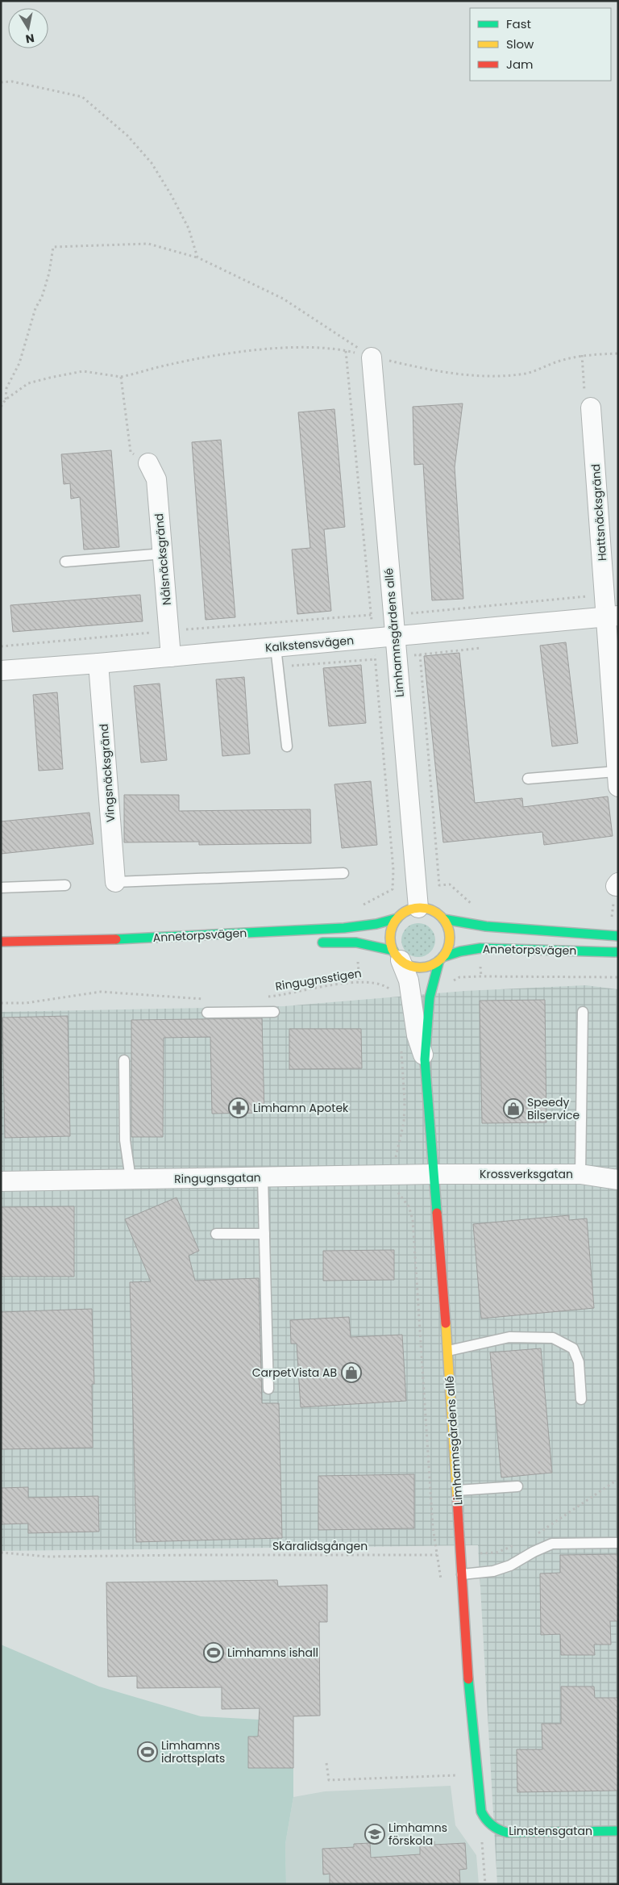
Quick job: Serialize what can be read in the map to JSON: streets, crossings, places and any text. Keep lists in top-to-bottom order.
{
  "streets": {
    "main road": ["Limhamnsgårdens allé", "Annetorpsvägen", "Limstensgatan"],
    "street": [
      "Hattsnäcksgränd",
      "Nålsnäcksgränd",
      "Kalkstensvägen",
      "Vingsnäcksgränd",
      "Krossverksgatan",
      "Ringugnsgatan"
    ],
    "path": ["Ringugnsstigen", "Skäralidsgången"]
  },
  "crossings": [
    ["Hattsnäcksgränd", "Kalkstensvägen"],
    ["Nålsnäcksgränd", "Kalkstensvägen"],
    ["Limhamnsgårdens allé", "Kalkstensvägen"],
    ["Limhamnsgårdens allé", "Annetorpsvägen"],
    ["Limhamnsgårdens allé", "Ringugnsstigen"],
    ["Limhamnsgårdens allé", "Krossverksgatan"],
    ["Limhamnsgårdens allé", "Ringugnsgatan"],
    ["Limhamnsgårdens allé", "Skäralidsgången"],
    ["Limhamnsgårdens allé", "Limstensgatan"],
    ["Kalkstensvägen", "Vingsnäcksgränd"],
    ["Krossverksgatan", "Ringugnsgatan"]
  ],
  "places": {
    "pharmacy": ["Limhamn Apotek"],
    "shop": ["Speedy Bilservice", "CarpetVista AB"],
    "sports": ["Limhamns ishall", "Limhamns idrottsplats"],
    "school or university": ["Limhamns förskola"]
  },
  "legend": ["Fast", "Slow", "Jam"],
  "north": "bottom"
}
